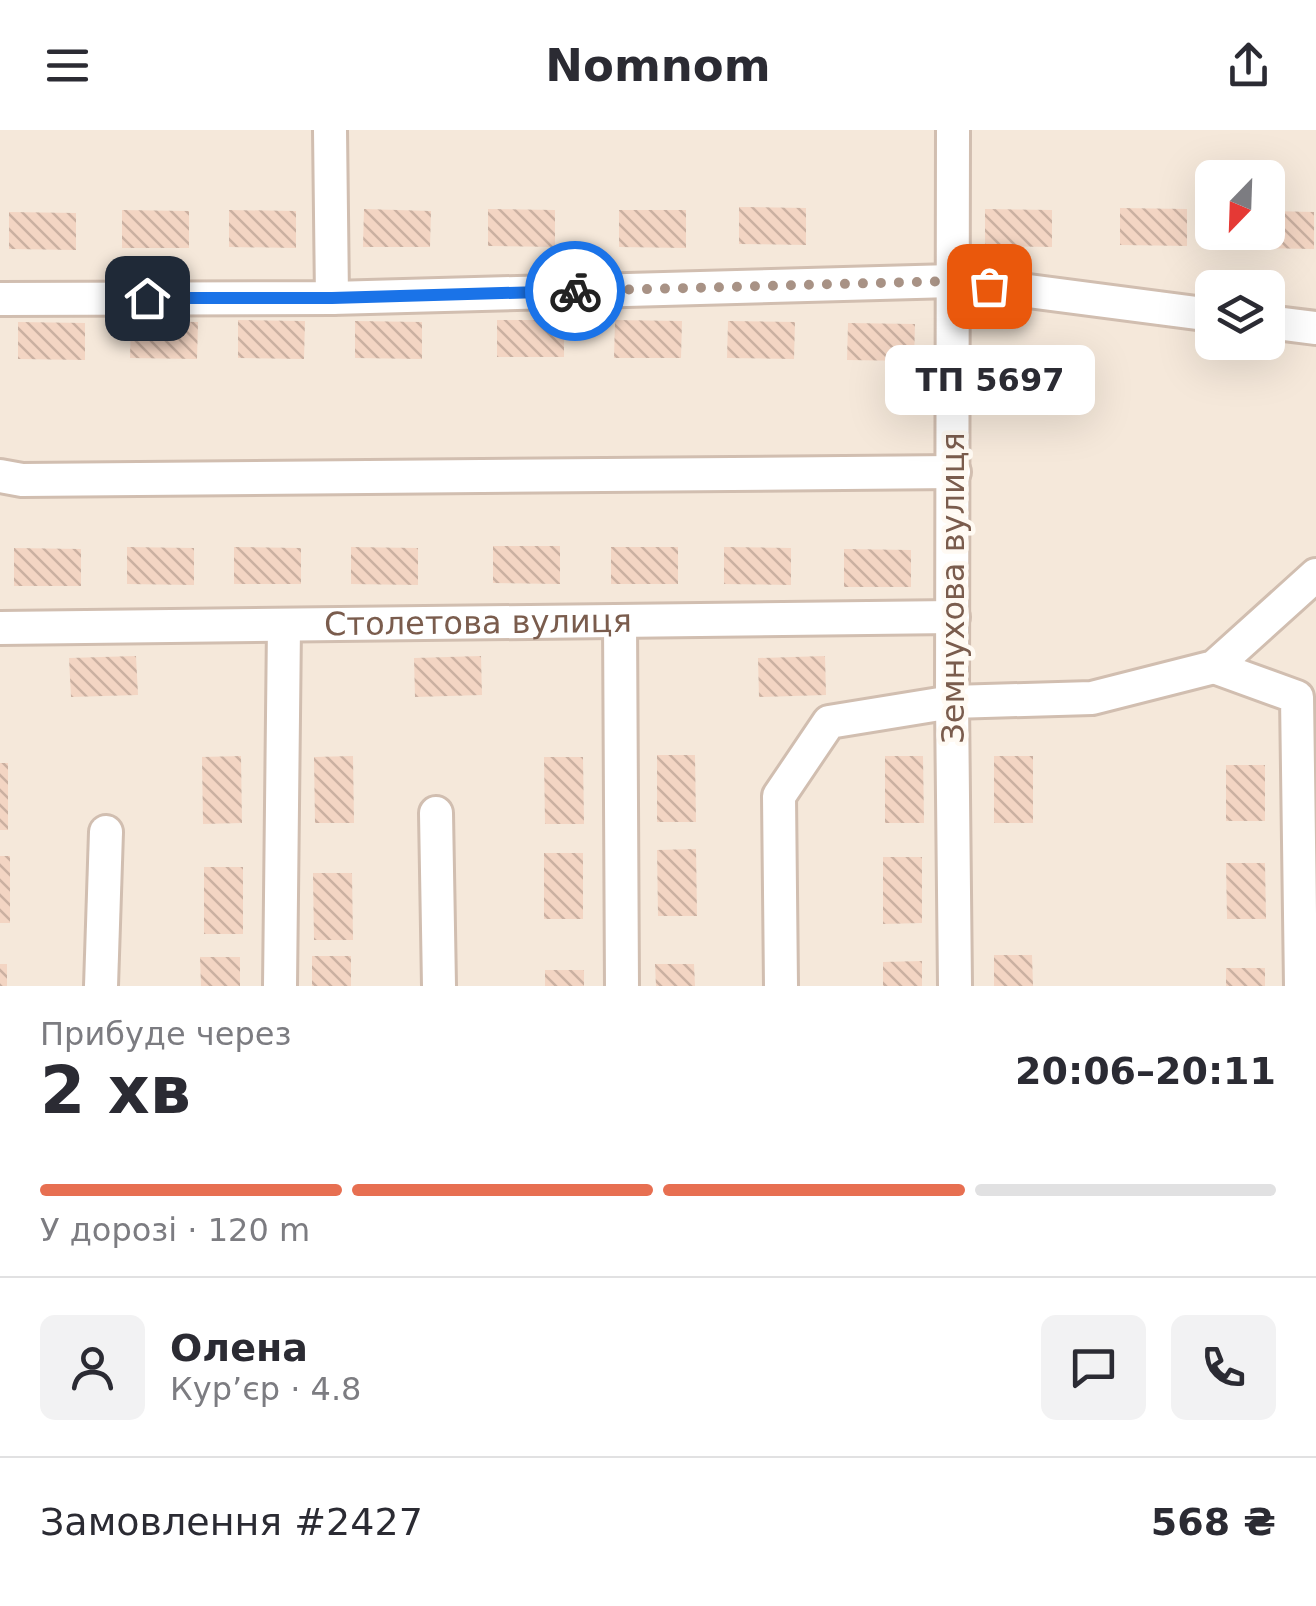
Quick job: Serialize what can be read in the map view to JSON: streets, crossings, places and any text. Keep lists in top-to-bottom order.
{
  "streets": {
    "street": ["Земнухова вулиця", "Столетова вулиця"]
  },
  "crossings": [
    ["Земнухова вулиця", "Столетова вулиця"]
  ],
  "places": ["ТП 5697"],
  "north": "bottom left",
  "page": {
    "header": "Nomnom",
    "bubble": "ТП 5697",
    "heading": ["2 хв", "Прибуде через", "20:06–20:11"],
    "panel": [
      "Олена",
      "Кур’єр · 4.8",
      "Замовлення #2427",
      "568 ₴"
    ],
    "bar": "У дорозі · 120 m"
  }
}
